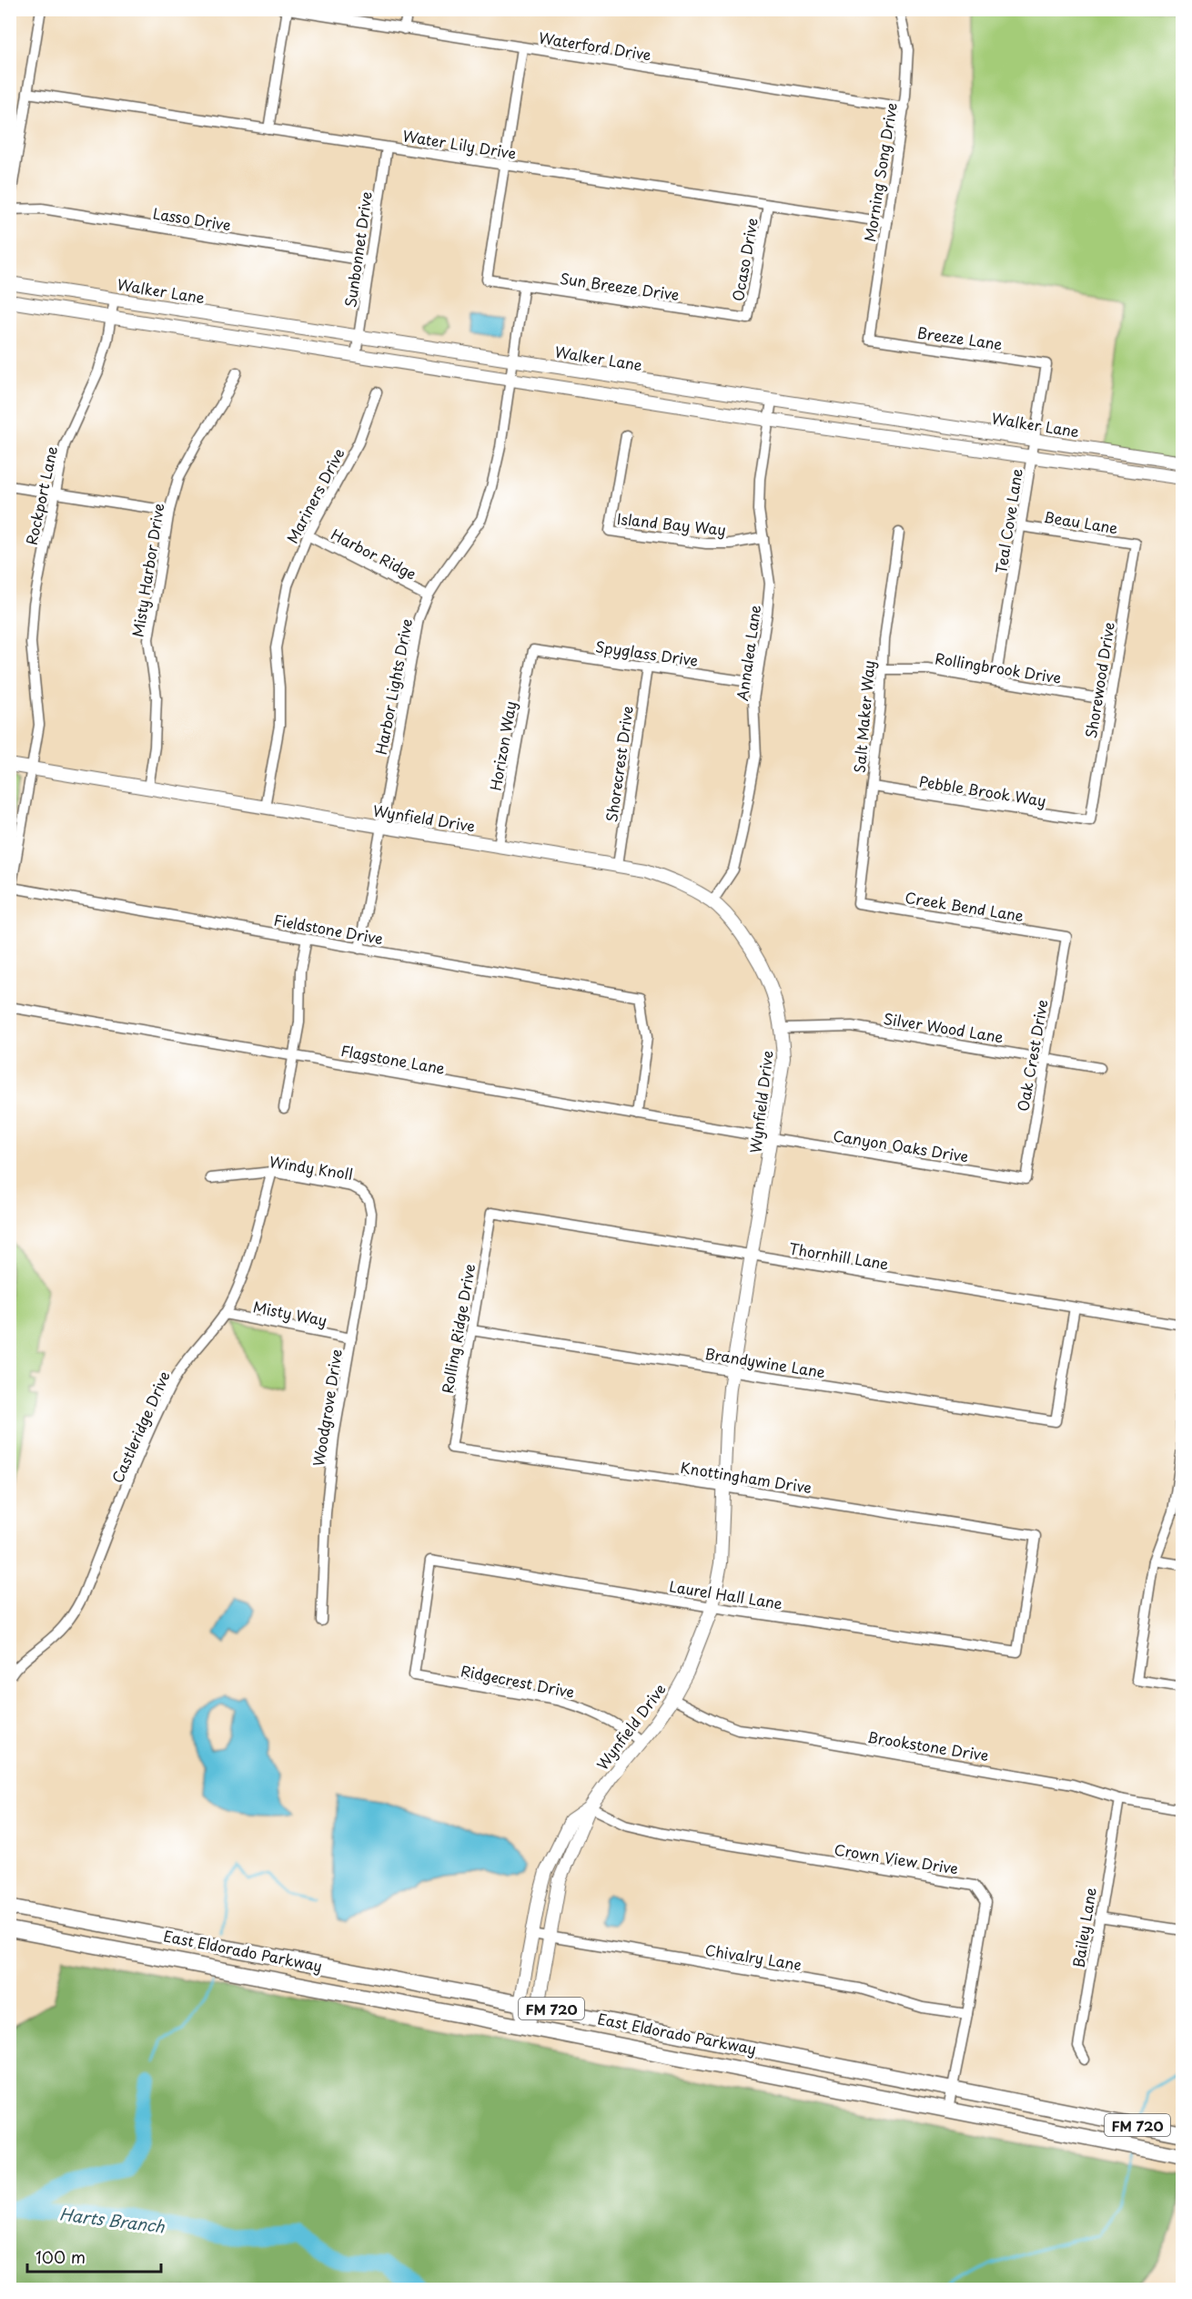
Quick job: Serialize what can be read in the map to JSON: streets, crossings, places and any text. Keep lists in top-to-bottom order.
{
  "streets": {
    "main road": ["East Eldorado Parkway", "FM 720"],
    "street": [
      "Waterford Drive",
      "Water Lily Drive",
      "Morning Song Drive",
      "Lasso Drive",
      "Sunbonnet Drive",
      "Ocaso Drive",
      "Sun Breeze Drive",
      "Walker Lane",
      "Breeze Lane",
      "Rockport Lane",
      "Mariners Drive",
      "Teal Cove Lane",
      "Beau Lane",
      "Island Bay Way",
      "Harbor Ridge",
      "Misty Harbor Drive",
      "Spyglass Drive",
      "Annalea Lane",
      "Rollingbrook Drive",
      "Shorewood Drive",
      "Harbor Lights Drive",
      "Salt Maker Way",
      "Horizon Way",
      "Shorecrest Drive",
      "Pebble Brook Way",
      "Wynfield Drive",
      "Creek Bend Lane",
      "Fieldstone Drive",
      "Silver Wood Lane",
      "Oak Crest Drive",
      "Flagstone Lane",
      "Canyon Oaks Drive",
      "Windy Knoll",
      "Thornhill Lane",
      "Misty Way",
      "Rolling Ridge Drive",
      "Brandywine Lane",
      "Woodgrove Drive",
      "Castleridge Drive",
      "Knottingham Drive",
      "Laurel Hall Lane",
      "Ridgecrest Drive",
      "Brookstone Drive",
      "Crown View Drive",
      "Bailey Lane",
      "Chivalry Lane"
    ]
  },
  "crossings": [
    ["Waterford Drive", "Morning Song Drive"],
    ["Water Lily Drive", "Morning Song Drive"],
    ["Water Lily Drive", "Sunbonnet Drive"],
    ["Water Lily Drive", "Ocaso Drive"],
    ["Water Lily Drive", "Sun Breeze Drive"],
    ["Morning Song Drive", "Breeze Lane"],
    ["Lasso Drive", "Sunbonnet Drive"],
    ["Sunbonnet Drive", "Walker Lane"],
    ["Ocaso Drive", "Sun Breeze Drive"],
    ["Sun Breeze Drive", "Harbor Lights Drive"],
    ["Walker Lane", "Rockport Lane"],
    ["Walker Lane", "Teal Cove Lane"],
    ["Walker Lane", "Annalea Lane"],
    ["Walker Lane", "Harbor Lights Drive"],
    ["Breeze Lane", "Teal Cove Lane"],
    ["Rockport Lane", "Wynfield Drive"],
    ["Rockport Lane", "Fieldstone Drive"],
    ["Mariners Drive", "Harbor Ridge"],
    ["Mariners Drive", "Wynfield Drive"],
    ["Teal Cove Lane", "Beau Lane"],
    ["Teal Cove Lane", "Rollingbrook Drive"],
    ["Beau Lane", "Shorewood Drive"],
    ["Island Bay Way", "Annalea Lane"],
    ["Harbor Ridge", "Harbor Lights Drive"],
    ["Misty Harbor Drive", "Wynfield Drive"],
    ["Spyglass Drive", "Annalea Lane"],
    ["Spyglass Drive", "Horizon Way"],
    ["Spyglass Drive", "Shorecrest Drive"],
    ["Annalea Lane", "Wynfield Drive"],
    ["Rollingbrook Drive", "Shorewood Drive"],
    ["Rollingbrook Drive", "Salt Maker Way"],
    ["Shorewood Drive", "Pebble Brook Way"],
    ["Harbor Lights Drive", "Wynfield Drive"],
    ["Harbor Lights Drive", "Fieldstone Drive"],
    ["Salt Maker Way", "Pebble Brook Way"],
    ["Salt Maker Way", "Creek Bend Lane"],
    ["Horizon Way", "Wynfield Drive"],
    ["Shorecrest Drive", "Wynfield Drive"],
    ["Wynfield Drive", "Silver Wood Lane"],
    ["Wynfield Drive", "Flagstone Lane"],
    ["Wynfield Drive", "Canyon Oaks Drive"],
    ["Wynfield Drive", "Thornhill Lane"],
    ["Wynfield Drive", "Brandywine Lane"],
    ["Wynfield Drive", "Knottingham Drive"],
    ["Wynfield Drive", "Laurel Hall Lane"],
    ["Wynfield Drive", "Ridgecrest Drive"],
    ["Wynfield Drive", "Brookstone Drive"],
    ["Wynfield Drive", "Crown View Drive"],
    ["Wynfield Drive", "East Eldorado Parkway"],
    ["Wynfield Drive", "Chivalry Lane"],
    ["Creek Bend Lane", "Oak Crest Drive"],
    ["Fieldstone Drive", "Flagstone Lane"],
    ["Silver Wood Lane", "Oak Crest Drive"],
    ["Oak Crest Drive", "Canyon Oaks Drive"],
    ["Flagstone Lane", "Canyon Oaks Drive"],
    ["Windy Knoll", "Woodgrove Drive"],
    ["Windy Knoll", "Castleridge Drive"],
    ["Thornhill Lane", "Rolling Ridge Drive"],
    ["Thornhill Lane", "Brandywine Lane"],
    ["Misty Way", "Woodgrove Drive"],
    ["Misty Way", "Castleridge Drive"],
    ["Rolling Ridge Drive", "Brandywine Lane"],
    ["Rolling Ridge Drive", "Knottingham Drive"],
    ["Knottingham Drive", "Laurel Hall Lane"],
    ["Laurel Hall Lane", "Ridgecrest Drive"],
    ["Brookstone Drive", "Bailey Lane"],
    ["Crown View Drive", "East Eldorado Parkway"],
    ["Crown View Drive", "Chivalry Lane"]
  ],
  "water": ["Harts Branch"],
  "scale_bar": "100 m"
}
